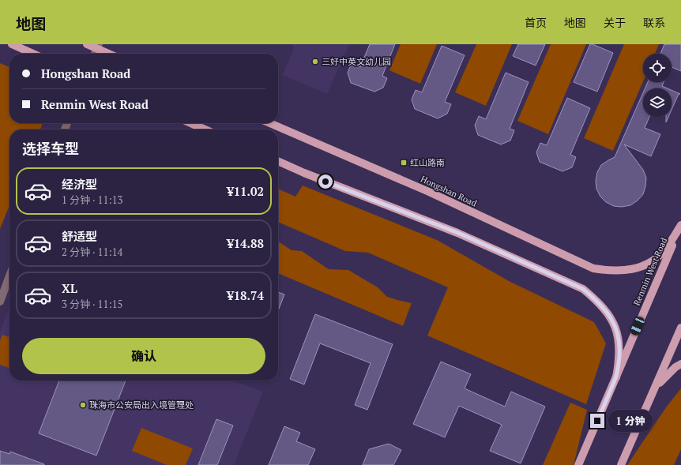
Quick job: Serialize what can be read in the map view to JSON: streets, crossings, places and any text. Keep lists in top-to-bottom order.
{
  "streets": {
    "main road": ["Hongshan Road", "Renmin West Road"]
  },
  "crossings": [
    ["Hongshan Road", "Renmin West Road"]
  ],
  "places": {
    "other": ["三好中英文幼儿园", "珠海市公安局出入境管理处"],
    "transit": ["红山路南"]
  },
  "page": {
    "header": "地图",
    "nav": [
      "首页",
      "地图",
      "关于",
      "联系"
    ],
    "banner": ["Hongshan Road", "Renmin West Road"],
    "heading": "选择车型",
    "list": [
      {
        "name": "经济型",
        "note": "1 分钟 · 11:13",
        "value": "¥11.02"
      },
      {
        "name": "舒适型",
        "note": "2 分钟 · 11:14",
        "value": "¥14.88"
      },
      {
        "name": "XL",
        "note": "3 分钟 · 11:15",
        "value": "¥18.74"
      }
    ],
    "buttons": "确认",
    "bubble": "1 分钟"
  }
}
